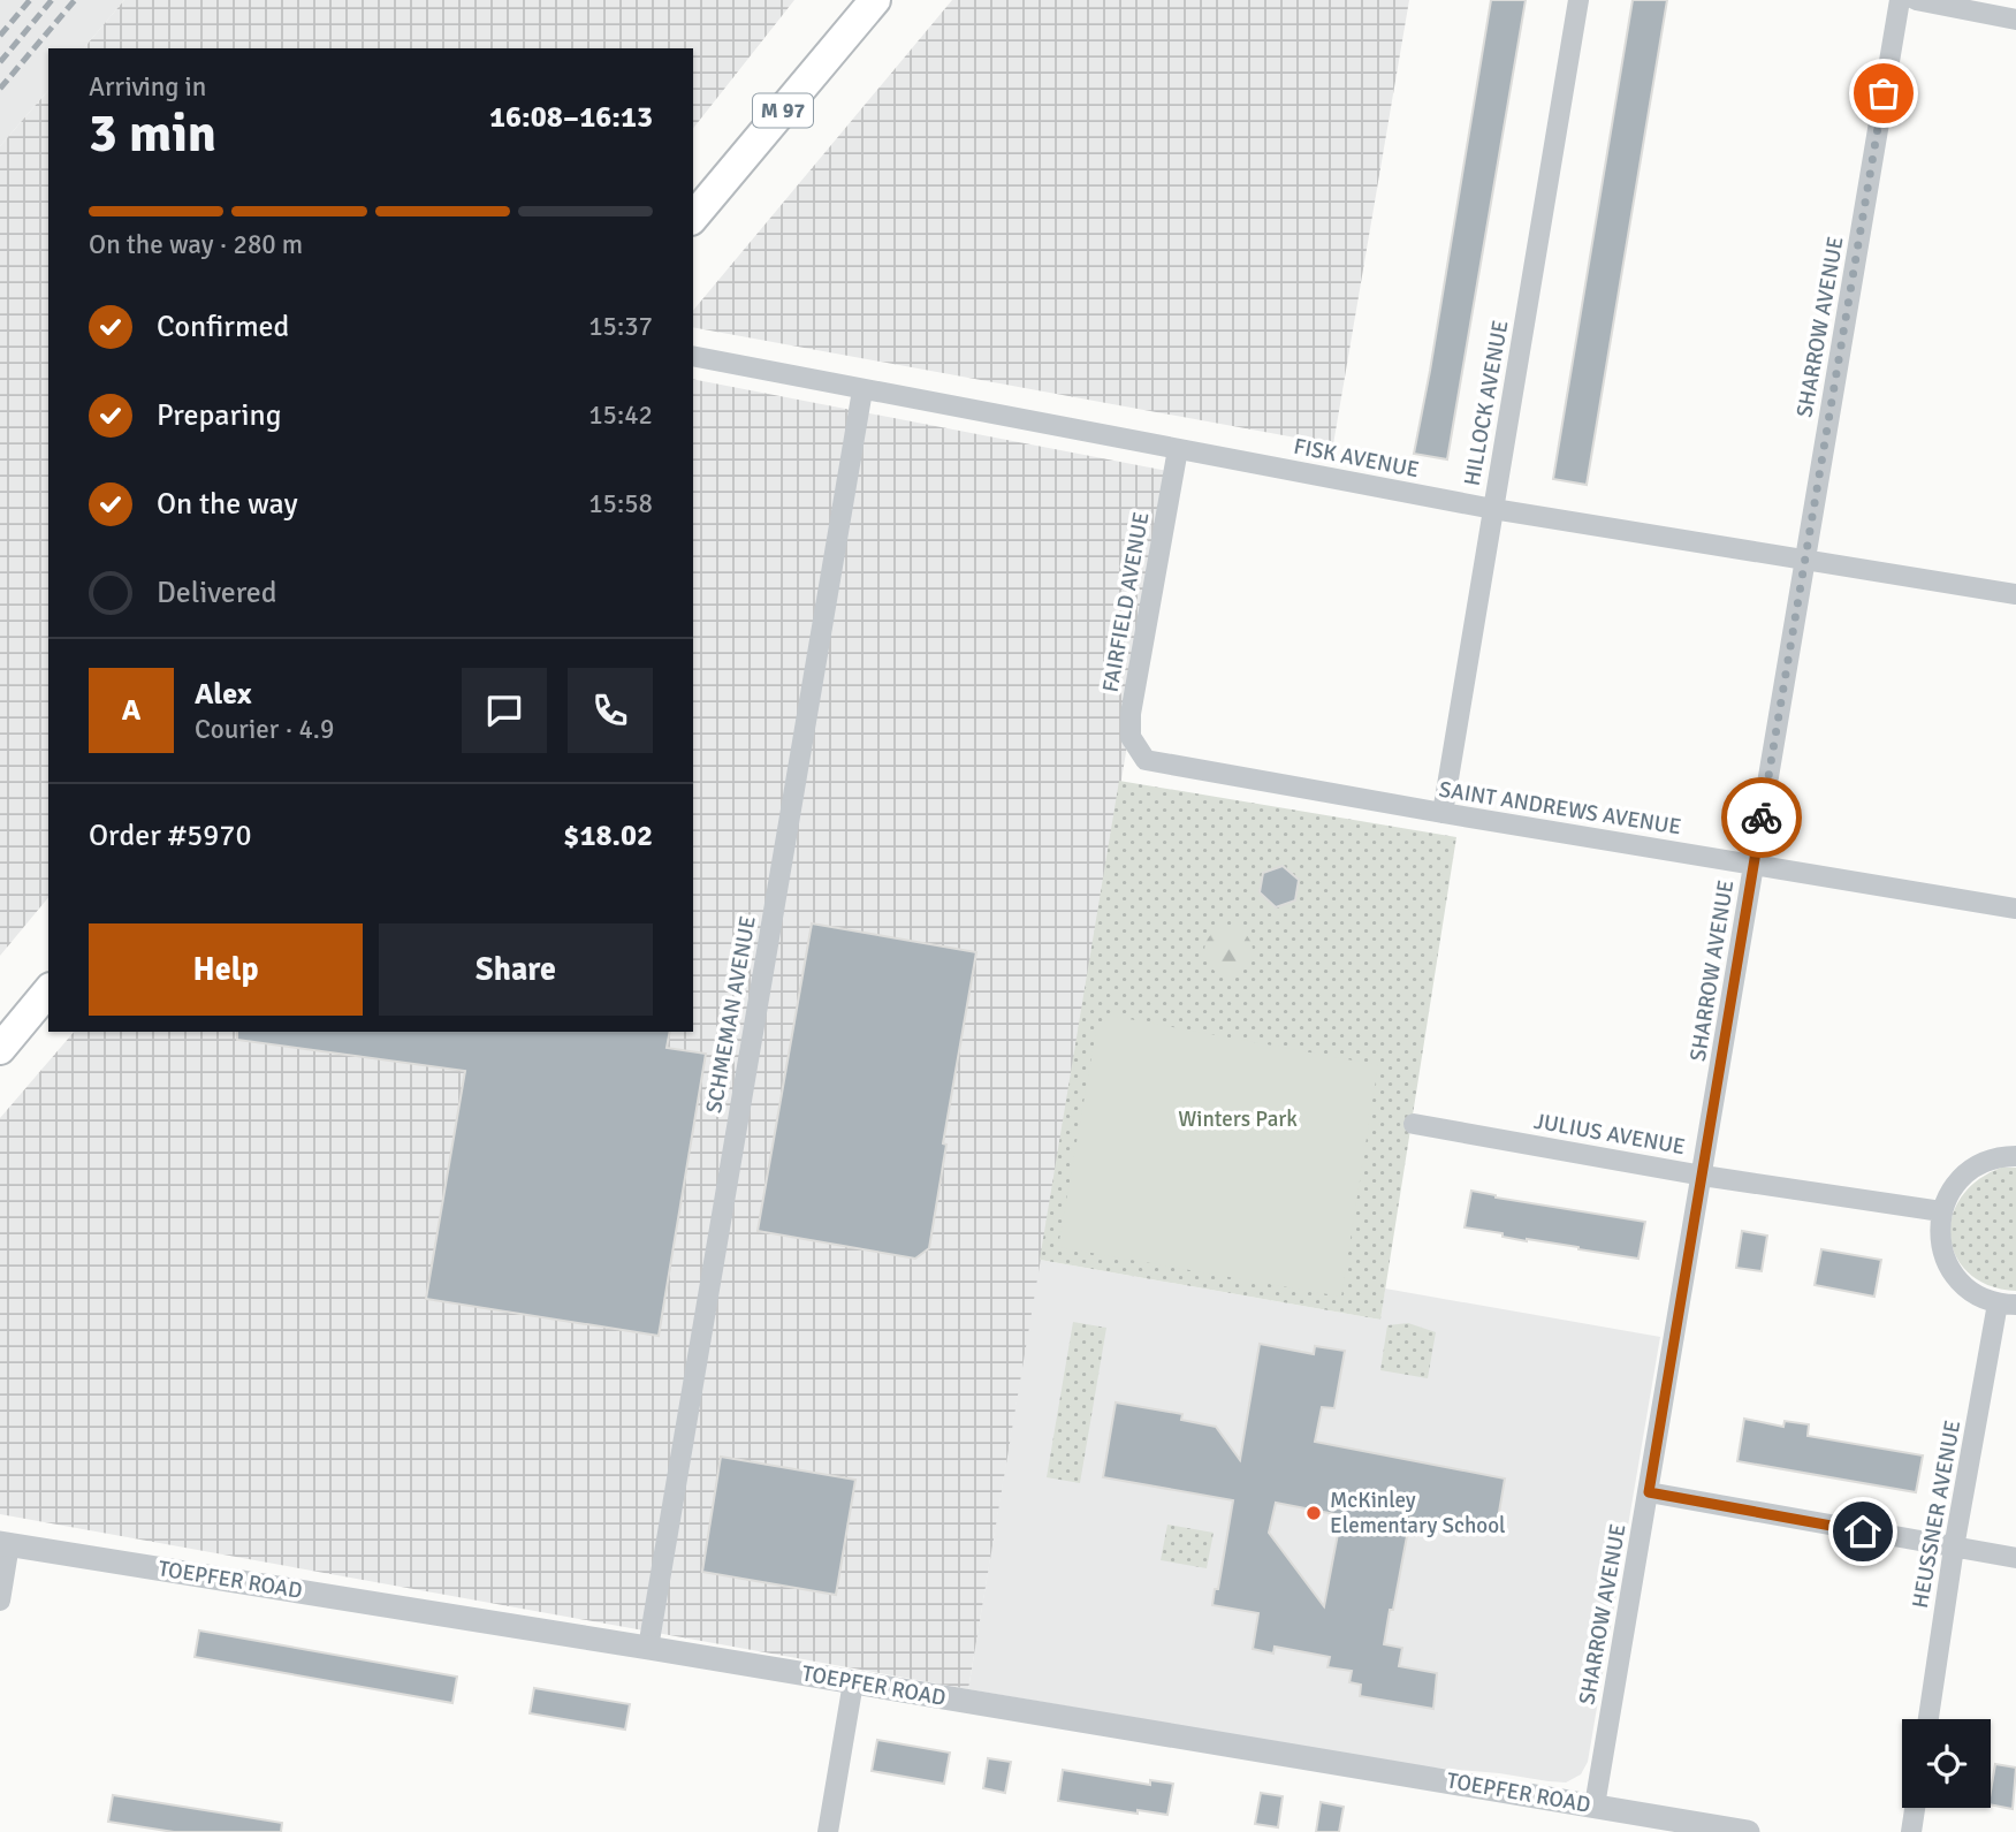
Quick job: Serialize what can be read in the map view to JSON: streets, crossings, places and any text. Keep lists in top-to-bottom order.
{
  "streets": {
    "main road": ["M 97"],
    "street": [
      "SHARROW AVENUE",
      "HILLOCK AVENUE",
      "FISK AVENUE",
      "FAIRFIELD AVENUE",
      "SAINT ANDREWS AVENUE",
      "SCHMEMAN AVENUE",
      "JULIUS AVENUE",
      "HEUSSNER AVENUE",
      "TOEPFER ROAD"
    ]
  },
  "crossings": [
    ["SHARROW AVENUE", "FISK AVENUE"],
    ["SHARROW AVENUE", "SAINT ANDREWS AVENUE"],
    ["SHARROW AVENUE", "JULIUS AVENUE"],
    ["SHARROW AVENUE", "TOEPFER ROAD"],
    ["HILLOCK AVENUE", "FISK AVENUE"],
    ["HILLOCK AVENUE", "SAINT ANDREWS AVENUE"],
    ["FISK AVENUE", "FAIRFIELD AVENUE"],
    ["FISK AVENUE", "SCHMEMAN AVENUE"],
    ["FAIRFIELD AVENUE", "SAINT ANDREWS AVENUE"],
    ["SCHMEMAN AVENUE", "TOEPFER ROAD"]
  ],
  "parks": ["Winters Park"],
  "places": ["McKinley Elementary School"],
  "page": {
    "heading": ["3 min", "Arriving in", "16:08–16:13"],
    "panel": [
      "Alex",
      "Courier · 4.9",
      "Order #5970",
      "$18.02"
    ],
    "bar": "On the way · 280 m",
    "list": [
      ["Confirmed", "15:37"],
      ["Preparing", "15:42"],
      ["On the way", "15:58"],
      "Delivered"
    ],
    "round": "A",
    "buttons": ["Help", "Share"]
  }
}
